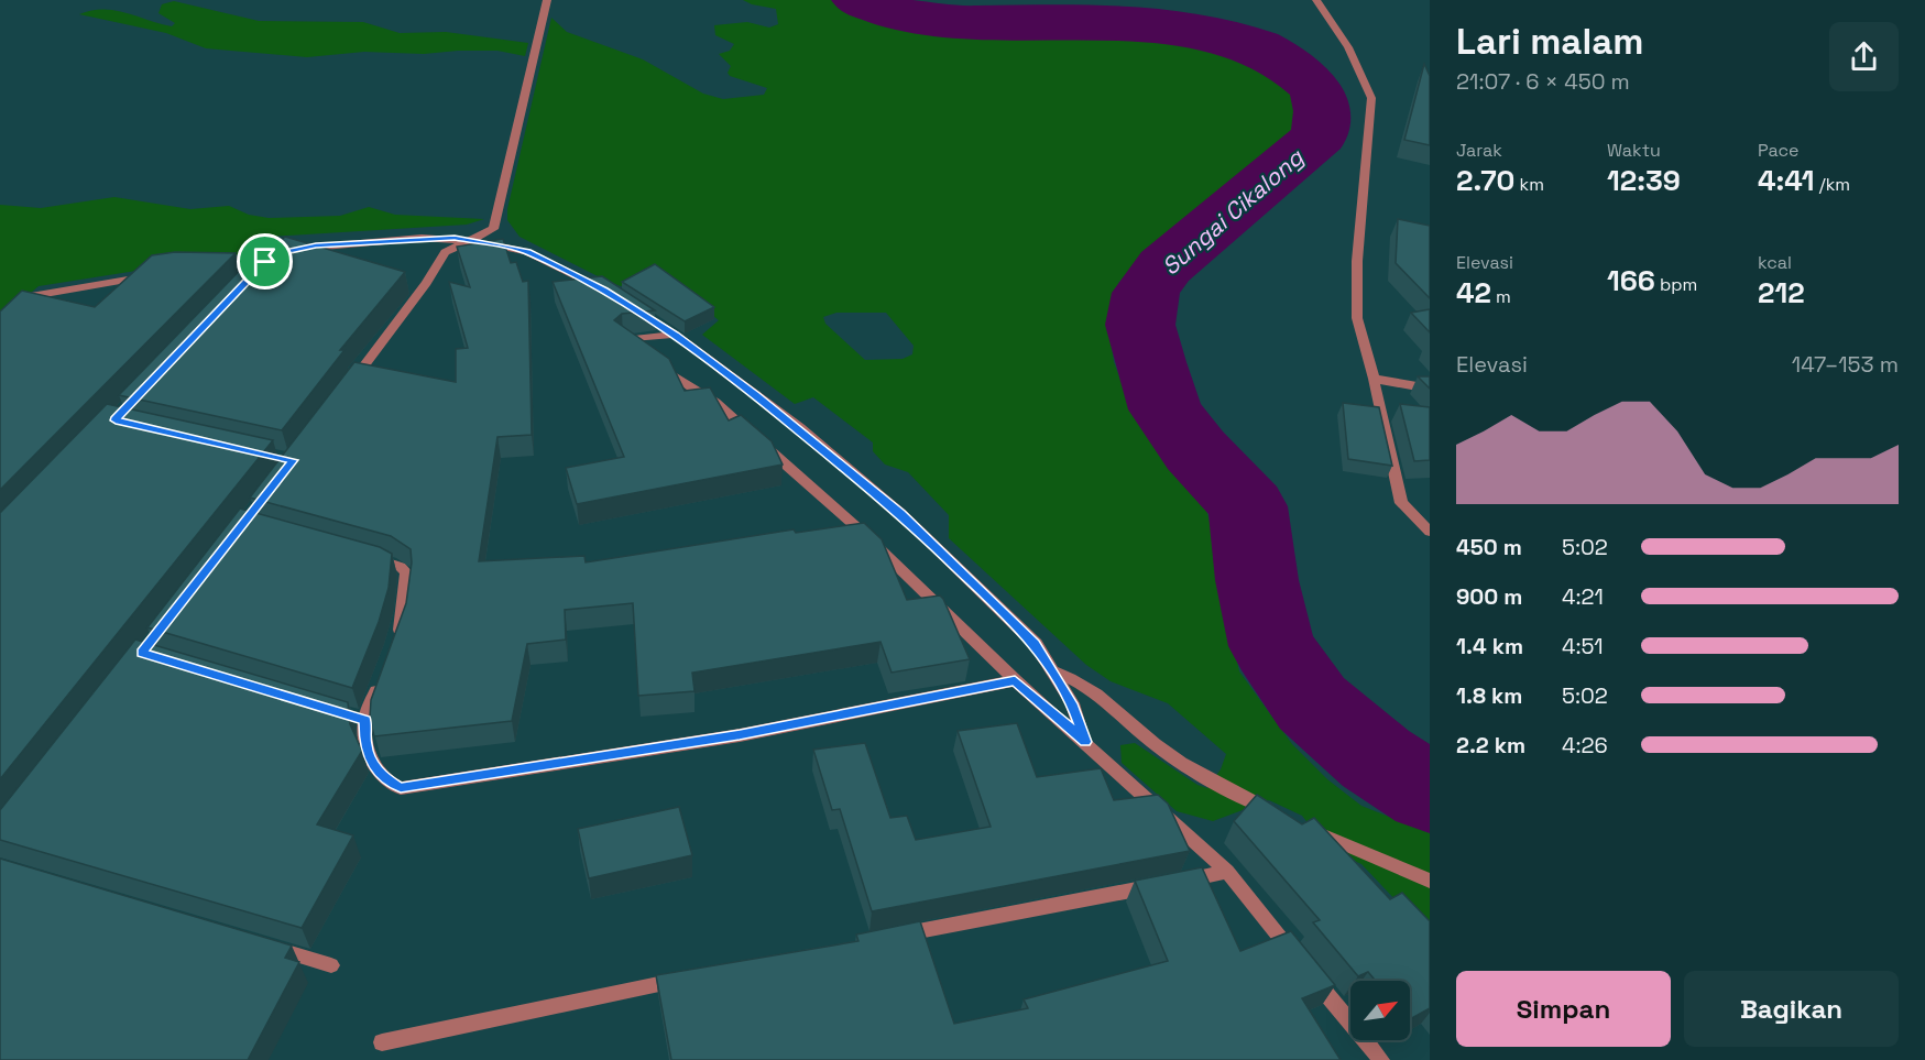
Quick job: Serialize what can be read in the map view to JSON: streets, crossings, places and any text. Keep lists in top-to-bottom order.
{
  "water": ["Sungai Cikalong"],
  "north": "top right",
  "page": {
    "heading": ["Lari malam", "21:07 · 6 × 450 m"],
    "stats": [
      ["Jarak", "2.70 km"],
      ["Waktu", "12:39"],
      ["Pace", "4:41 /km"],
      ["Elevasi", "42 m"],
      ["166 bpm"],
      ["kcal", "212"]
    ],
    "chart": ["Elevasi", "147–153 m"],
    "list": [
      {
        "name": "450 m",
        "note": "5:02"
      },
      {
        "name": "900 m",
        "note": "4:21"
      },
      {
        "name": "1.4 km",
        "note": "4:51"
      },
      {
        "name": "1.8 km",
        "note": "5:02"
      },
      {
        "name": "2.2 km",
        "note": "4:26"
      }
    ],
    "buttons": ["Simpan", "Bagikan"]
  }
}
